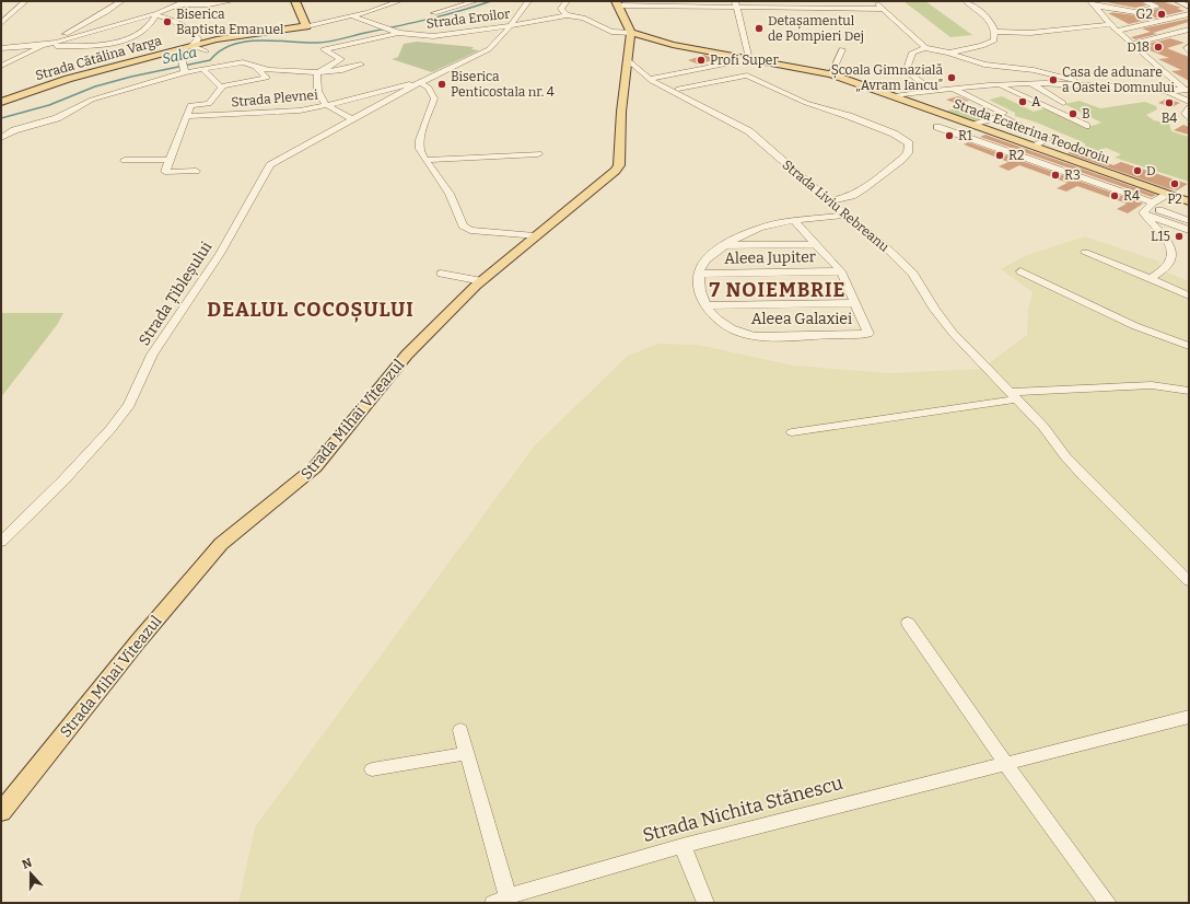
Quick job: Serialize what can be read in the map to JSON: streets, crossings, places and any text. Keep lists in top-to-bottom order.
{
  "streets": {
    "main road": ["Strada Cătălina Varga", "Strada Ecaterina Teodoroiu", "Strada Mihai Viteazul"],
    "street": [
      "Strada Eroilor",
      "Strada Plevnei",
      "Strada Liviu Rebreanu",
      "Aleea Jupiter",
      "Strada Țibleșului",
      "Aleea Galaxiei",
      "Strada Nichita Stănescu"
    ]
  },
  "crossings": [
    ["Strada Eroilor", "Strada Ecaterina Teodoroiu"],
    ["Strada Eroilor", "Strada Țibleșului"],
    ["Strada Eroilor", "Strada Mihai Viteazul"],
    ["Strada Plevnei", "Strada Țibleșului"],
    ["Strada Ecaterina Teodoroiu", "Strada Mihai Viteazul"],
    ["Strada Liviu Rebreanu", "Strada Mihai Viteazul"],
    ["Aleea Jupiter", "Aleea Galaxiei"]
  ],
  "districts": ["7 NOIEMBRIE", "DEALUL COCOȘULUI"],
  "water": ["Salca"],
  "places": [
    "G2",
    "Biserica Baptista Emanuel",
    "Detașamentul de Pompieri Dej",
    "D18",
    "Profi Super",
    "Școala Gimnazială „Avram Iancu”",
    "Casa de adunare a Oastei Domnului",
    "Biserica Penticostala nr. 4",
    "A",
    "B4",
    "B",
    "R1",
    "R2",
    "D",
    "R3",
    "P2",
    "R4",
    "L15"
  ],
  "north": "top"
}
